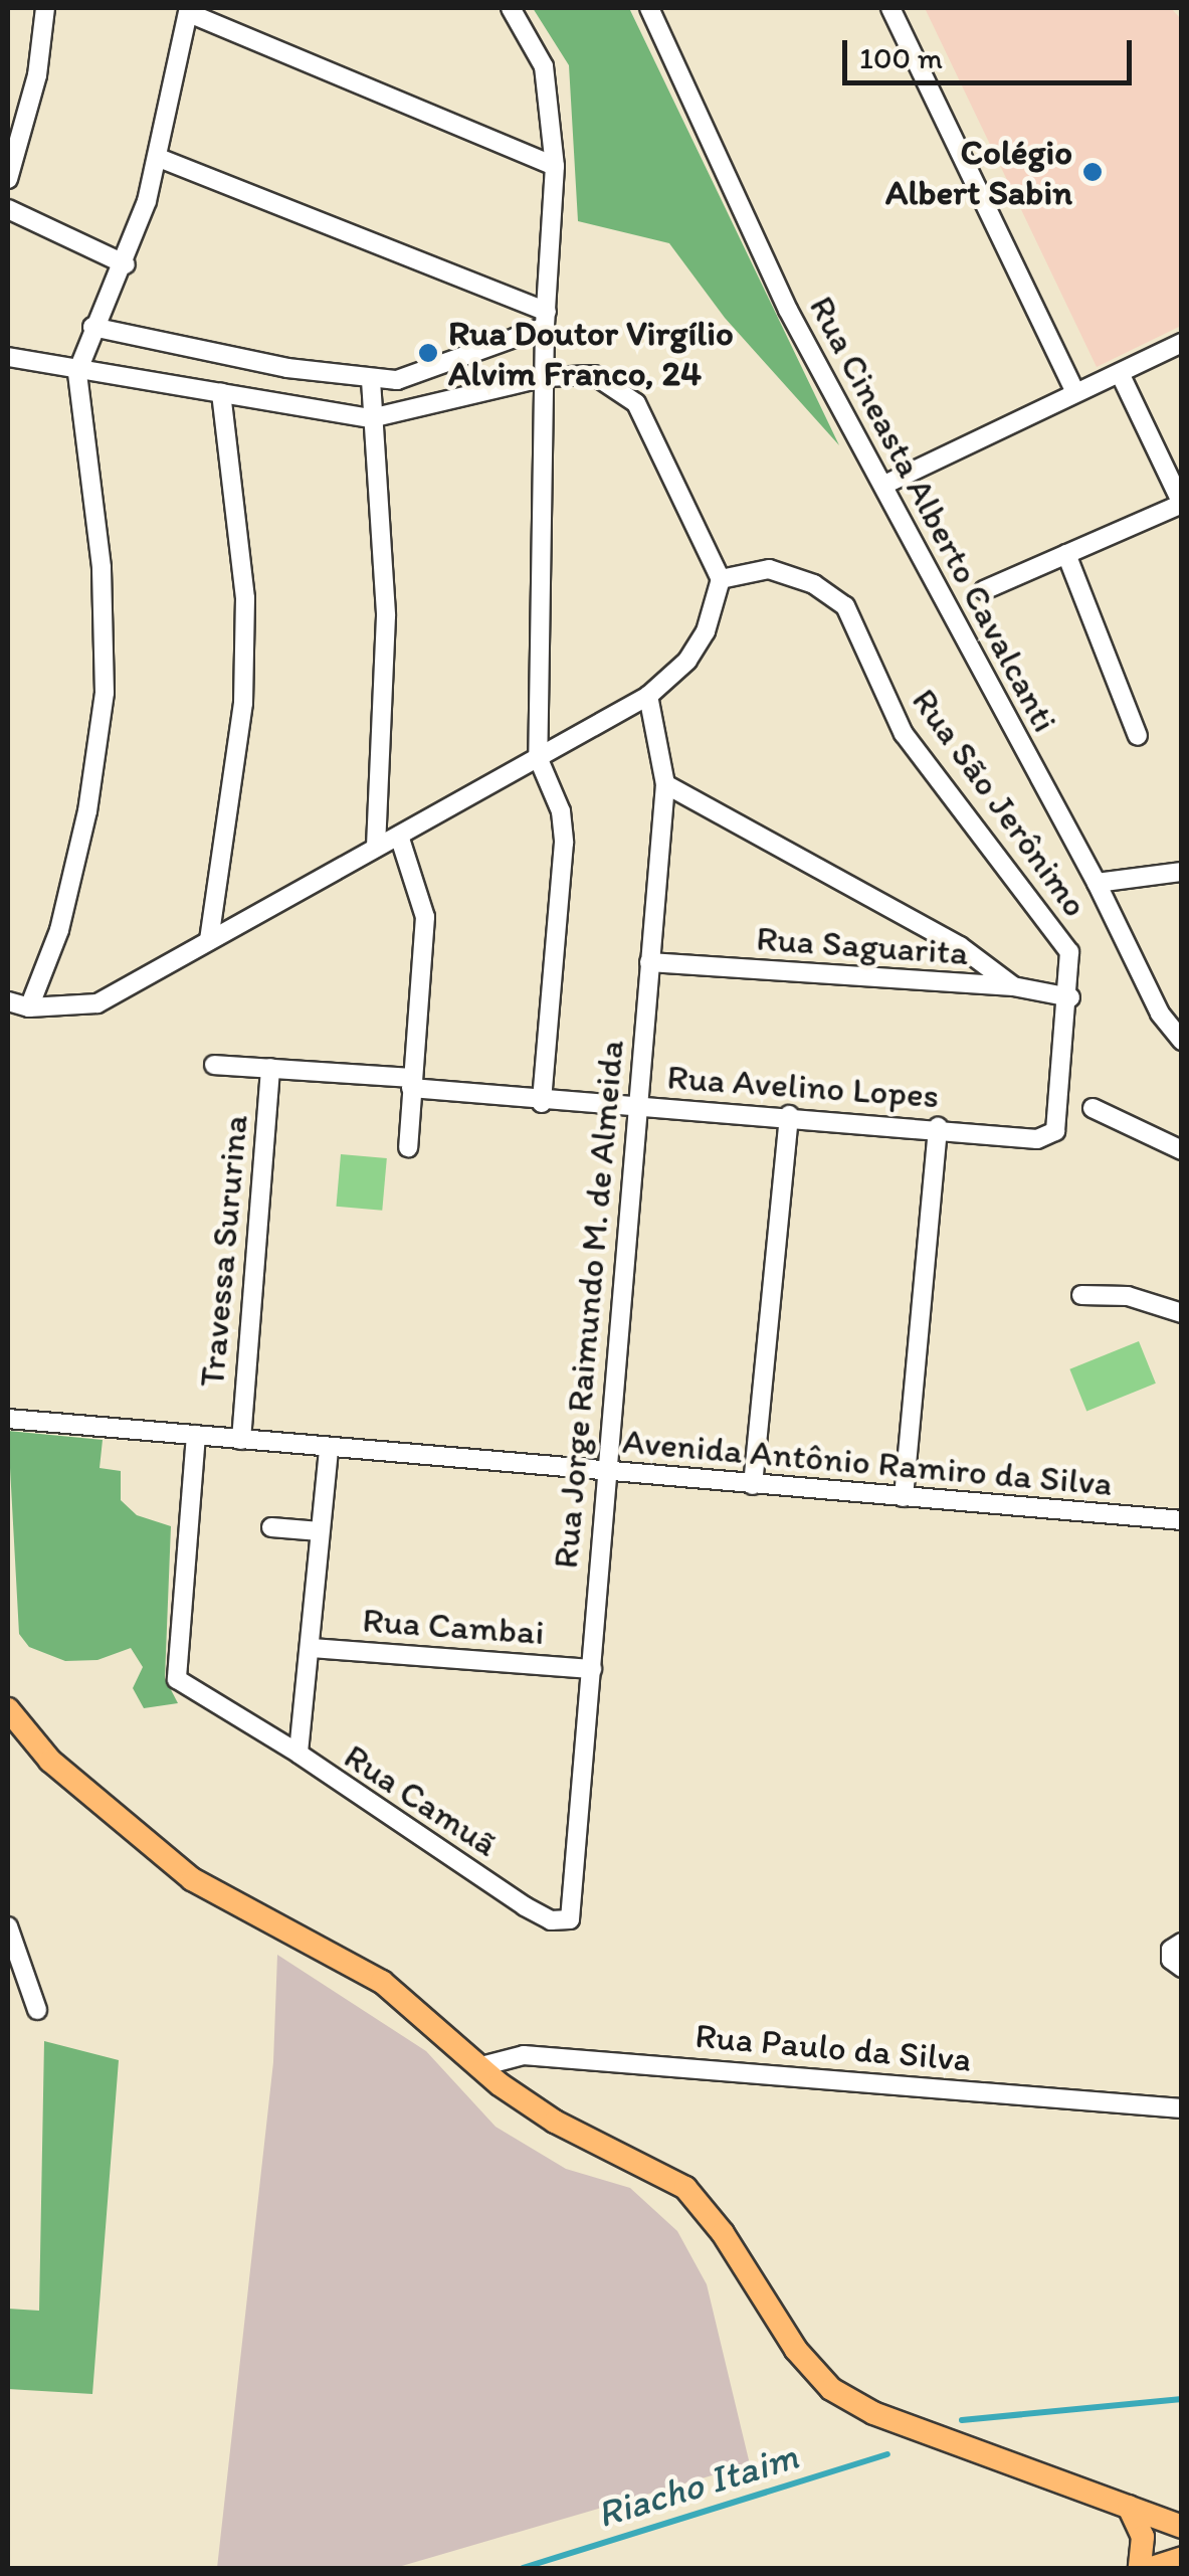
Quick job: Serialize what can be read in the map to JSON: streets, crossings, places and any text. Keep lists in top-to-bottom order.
{
  "streets": {
    "street": [
      "Rua Cineasta Alberto Cavalcanti",
      "Rua São Jerônimo",
      "Rua Saguarita",
      "Rua Avelino Lopes",
      "Travessa Sururina",
      "Rua Jorge Raimundo M. de Almeida",
      "Avenida Antônio Ramiro da Silva",
      "Rua Cambai",
      "Rua Camuã",
      "Rua Paulo da Silva"
    ]
  },
  "crossings": [
    ["Rua São Jerônimo", "Rua Saguarita"],
    ["Rua São Jerônimo", "Rua Avelino Lopes"],
    ["Rua Saguarita", "Rua Avelino Lopes"],
    ["Rua Saguarita", "Rua Jorge Raimundo M. de Almeida"],
    ["Rua Avelino Lopes", "Travessa Sururina"],
    ["Rua Avelino Lopes", "Rua Jorge Raimundo M. de Almeida"],
    ["Travessa Sururina", "Avenida Antônio Ramiro da Silva"],
    ["Rua Jorge Raimundo M. de Almeida", "Avenida Antônio Ramiro da Silva"],
    ["Rua Jorge Raimundo M. de Almeida", "Rua Cambai"],
    ["Rua Jorge Raimundo M. de Almeida", "Rua Camuã"],
    ["Avenida Antônio Ramiro da Silva", "Rua Camuã"],
    ["Rua Cambai", "Rua Camuã"]
  ],
  "water": ["Riacho Itaim"],
  "places": ["Colégio Albert Sabin", "Rua Doutor Virgílio Alvim Franco, 24"],
  "scale_bar": "100 m"
}
